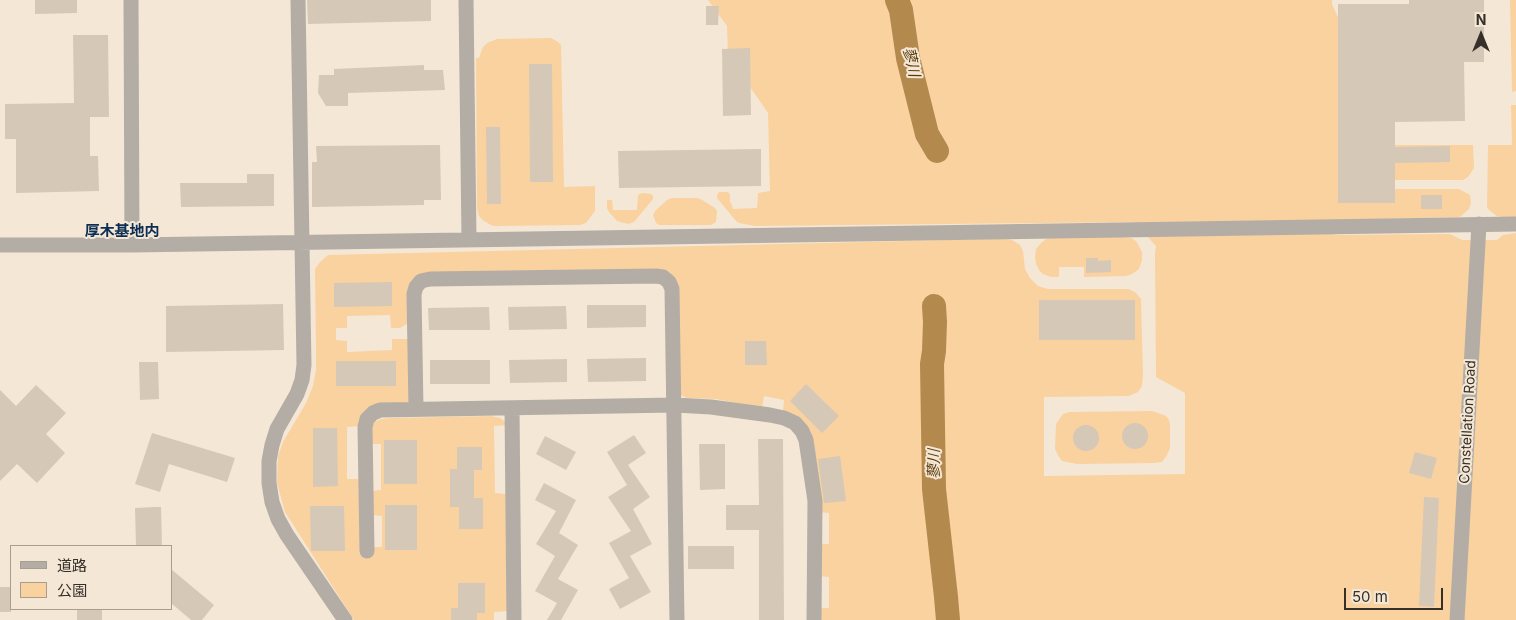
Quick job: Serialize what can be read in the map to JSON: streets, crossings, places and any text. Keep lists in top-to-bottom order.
{
  "streets": {
    "lane": ["Constellation Road"]
  },
  "districts": ["厚木基地内"],
  "water": ["蓼川"],
  "legend": ["道路", "公園"],
  "scale_bar": "50 m",
  "north": "top"
}
